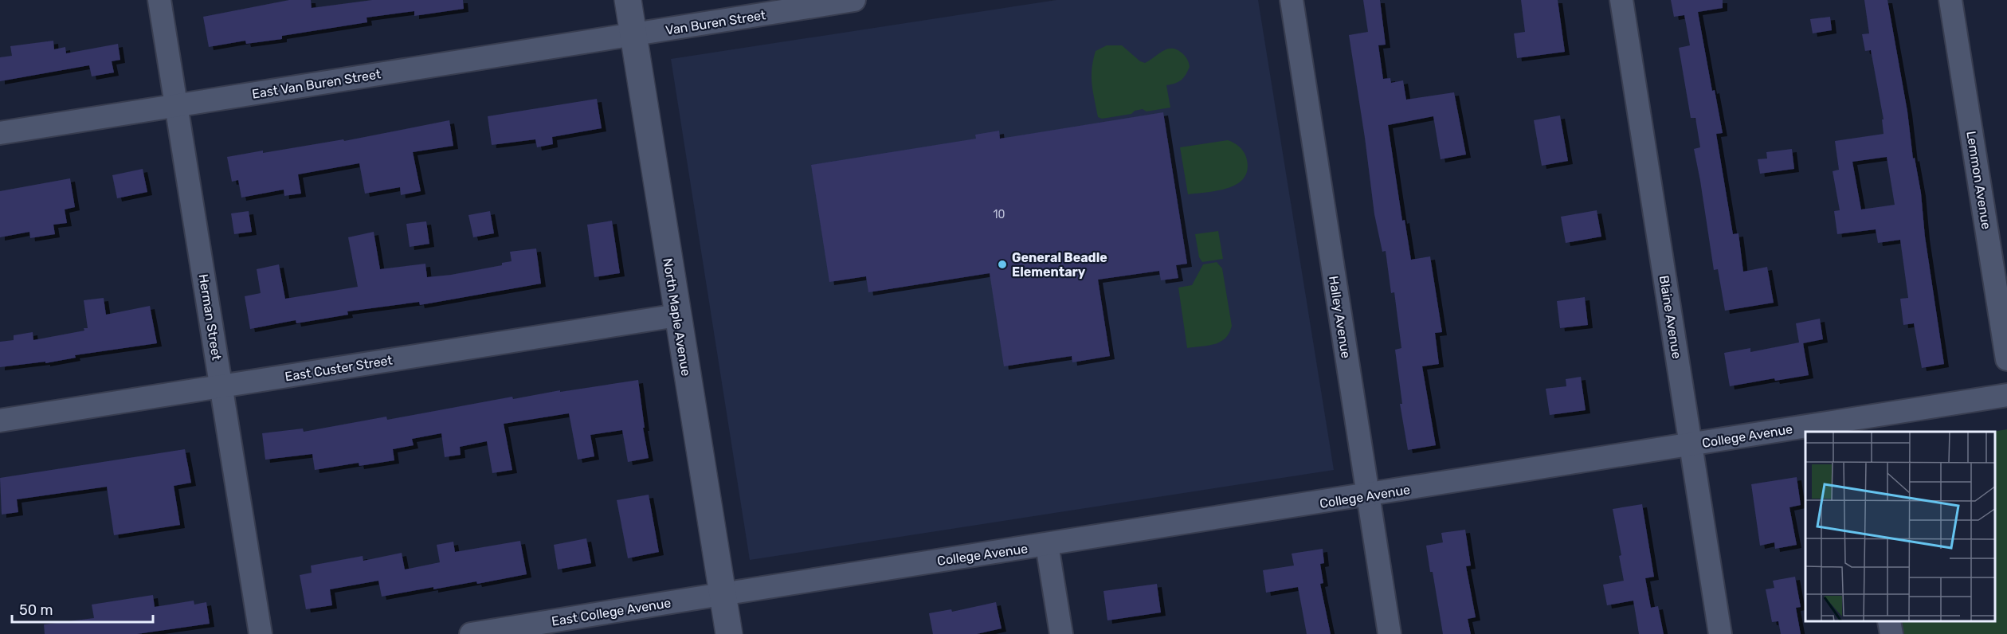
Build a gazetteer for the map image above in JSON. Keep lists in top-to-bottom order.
{
  "streets": {
    "street": [
      "Van Buren Street",
      "East Van Buren Street",
      "Lemmon Avenue",
      "Herman Street",
      "North Maple Avenue",
      "Halley Avenue",
      "Blaine Avenue",
      "East Custer Street",
      "College Avenue",
      "East College Avenue"
    ]
  },
  "crossings": [
    ["Van Buren Street", "East Van Buren Street"],
    ["Van Buren Street", "North Maple Avenue"],
    ["East Van Buren Street", "Herman Street"],
    ["East Van Buren Street", "North Maple Avenue"],
    ["Herman Street", "East Custer Street"],
    ["North Maple Avenue", "East Custer Street"],
    ["North Maple Avenue", "College Avenue"],
    ["North Maple Avenue", "East College Avenue"],
    ["Halley Avenue", "College Avenue"],
    ["Blaine Avenue", "College Avenue"],
    ["College Avenue", "East College Avenue"]
  ],
  "places": ["General Beadle Elementary"],
  "house_numbers": ["10"],
  "scale_bar": "50 m"
}
